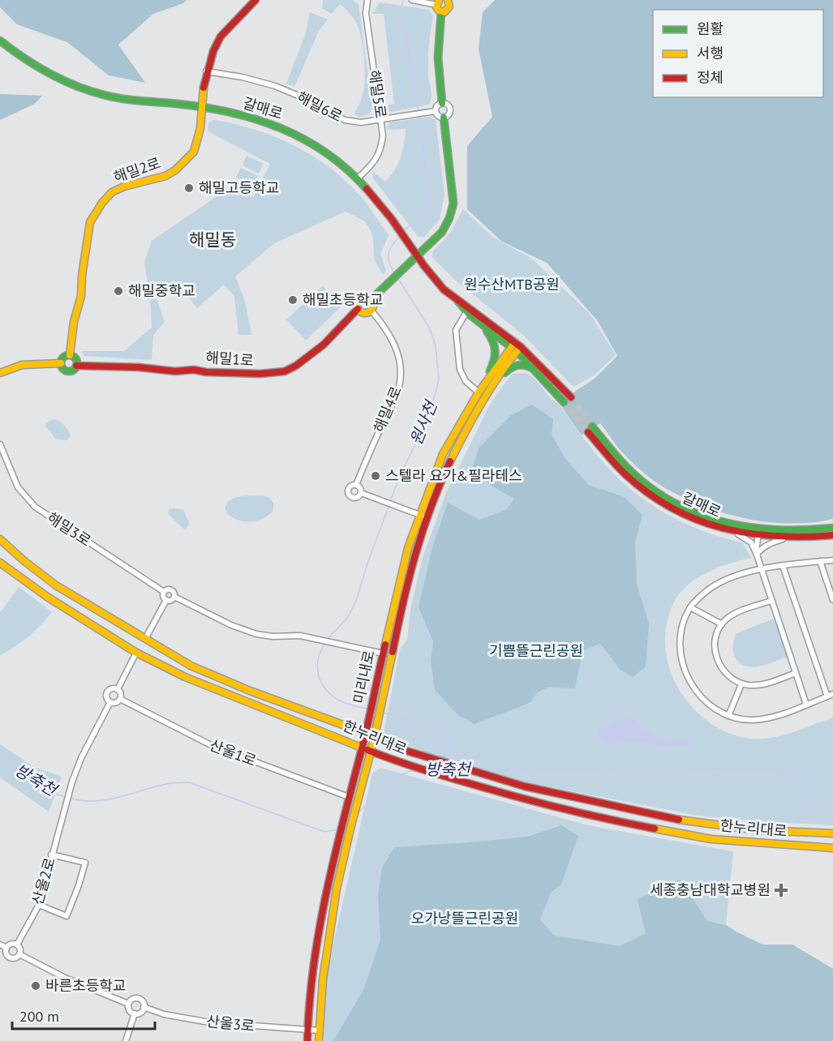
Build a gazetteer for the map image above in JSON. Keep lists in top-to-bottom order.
{
  "streets": {
    "street": [
      "해밀5로",
      "해밀6로",
      "갈매로",
      "해밀2로",
      "해밀1로",
      "해밀4로",
      "해밀3로",
      "미리내로",
      "한누리대로",
      "산울1로",
      "산울2로",
      "산울3로"
    ]
  },
  "crossings": [
    ["해밀5로", "해밀6로"],
    ["해밀5로", "갈매로"],
    ["해밀6로", "해밀2로"],
    ["갈매로", "해밀2로"],
    ["갈매로", "미리내로"],
    ["해밀2로", "해밀1로"],
    ["해밀1로", "해밀4로"],
    ["미리내로", "한누리대로"],
    ["미리내로", "산울1로"],
    ["미리내로", "산울3로"],
    ["산울1로", "산울2로"]
  ],
  "districts": ["해밀동"],
  "water": ["원사천", "방축천"],
  "parks": ["원수산MTB공원", "기쁨뜰근린공원", "오가낭뜰근린공원"],
  "places": {
    "other": [
      "해밀고등학교",
      "해밀중학교",
      "해밀초등학교",
      "스텔라 요가&필라테스",
      "바른초등학교"
    ],
    "health": ["세종충남대학교병원"]
  },
  "legend": ["원활", "서행", "정체"],
  "scale_bar": "200 m"
}
